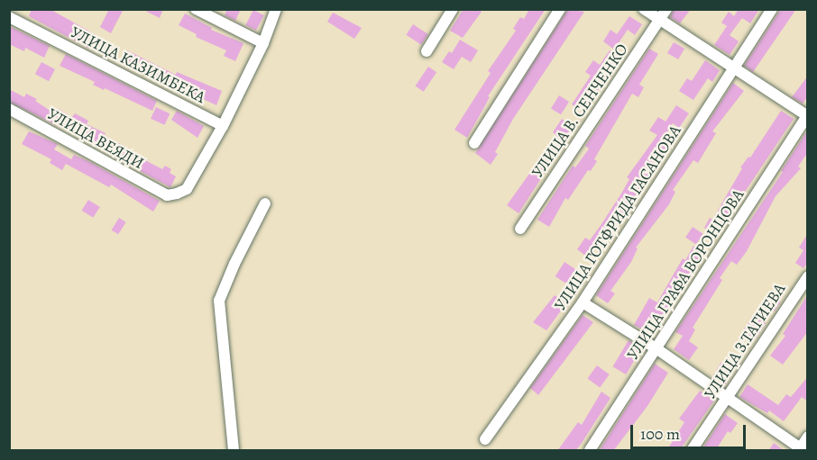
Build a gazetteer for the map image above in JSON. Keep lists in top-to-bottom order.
{
  "streets": {
    "street": [
      "УЛИЦА КАЗИМБЕКА",
      "УЛИЦА В. СЕНЧЕНКО",
      "УЛИЦА ВЕЯДИ",
      "УЛИЦА ГОТФРИДА ГАСАНОВА",
      "УЛИЦА ГРАФА ВОРОНЦОВА",
      "УЛИЦА З.ТАГИЕВА"
    ]
  },
  "crossings": [
    ["УЛИЦА КАЗИМБЕКА", "УЛИЦА ВЕЯДИ"]
  ],
  "scale_bar": "100 m"
}
